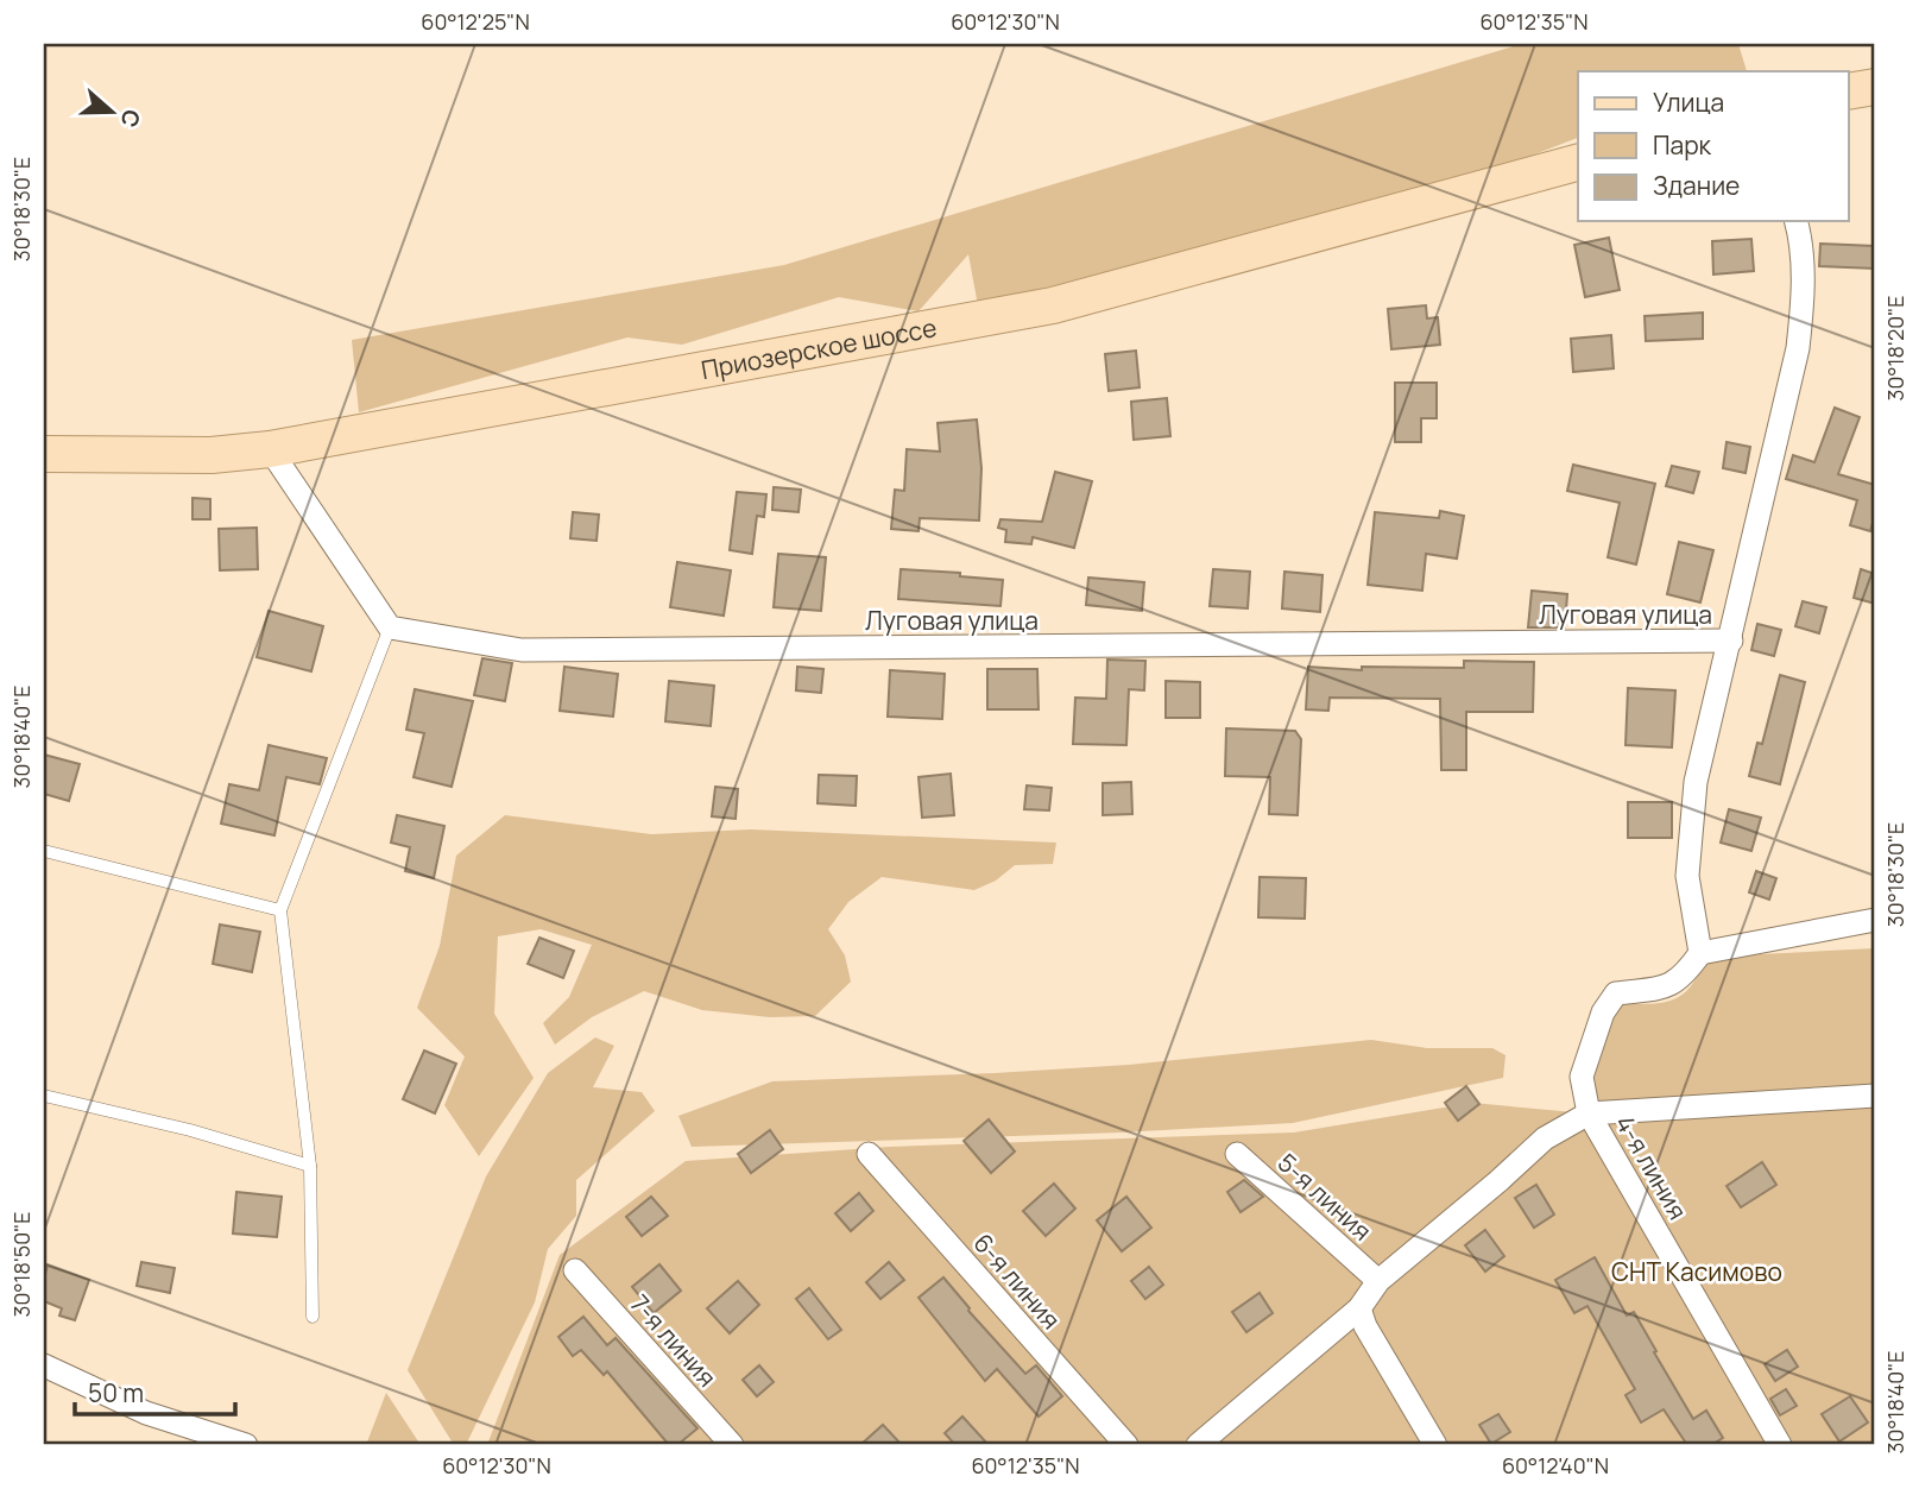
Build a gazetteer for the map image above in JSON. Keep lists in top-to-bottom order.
{
  "streets": {
    "main road": ["Приозерское шоссе"],
    "street": [
      "Луговая улица",
      "4-я линия",
      "5-я линия",
      "6-я линия",
      "7-я линия"
    ]
  },
  "crossings": [
    ["Луговая улица", "4-я линия"]
  ],
  "parks": ["СНТ Касимово"],
  "legend": ["Улица", "Парк", "Здание"],
  "scale_bar": "50 m",
  "north": "right",
  "coordinates": [
    "60°12'25\"N",
    "60°12'30\"N",
    "60°12'35\"N",
    "30°18'30\"E",
    "30°18'20\"E",
    "30°18'40\"E",
    "30°18'50\"E",
    "60°12'40\"N"
  ]
}
